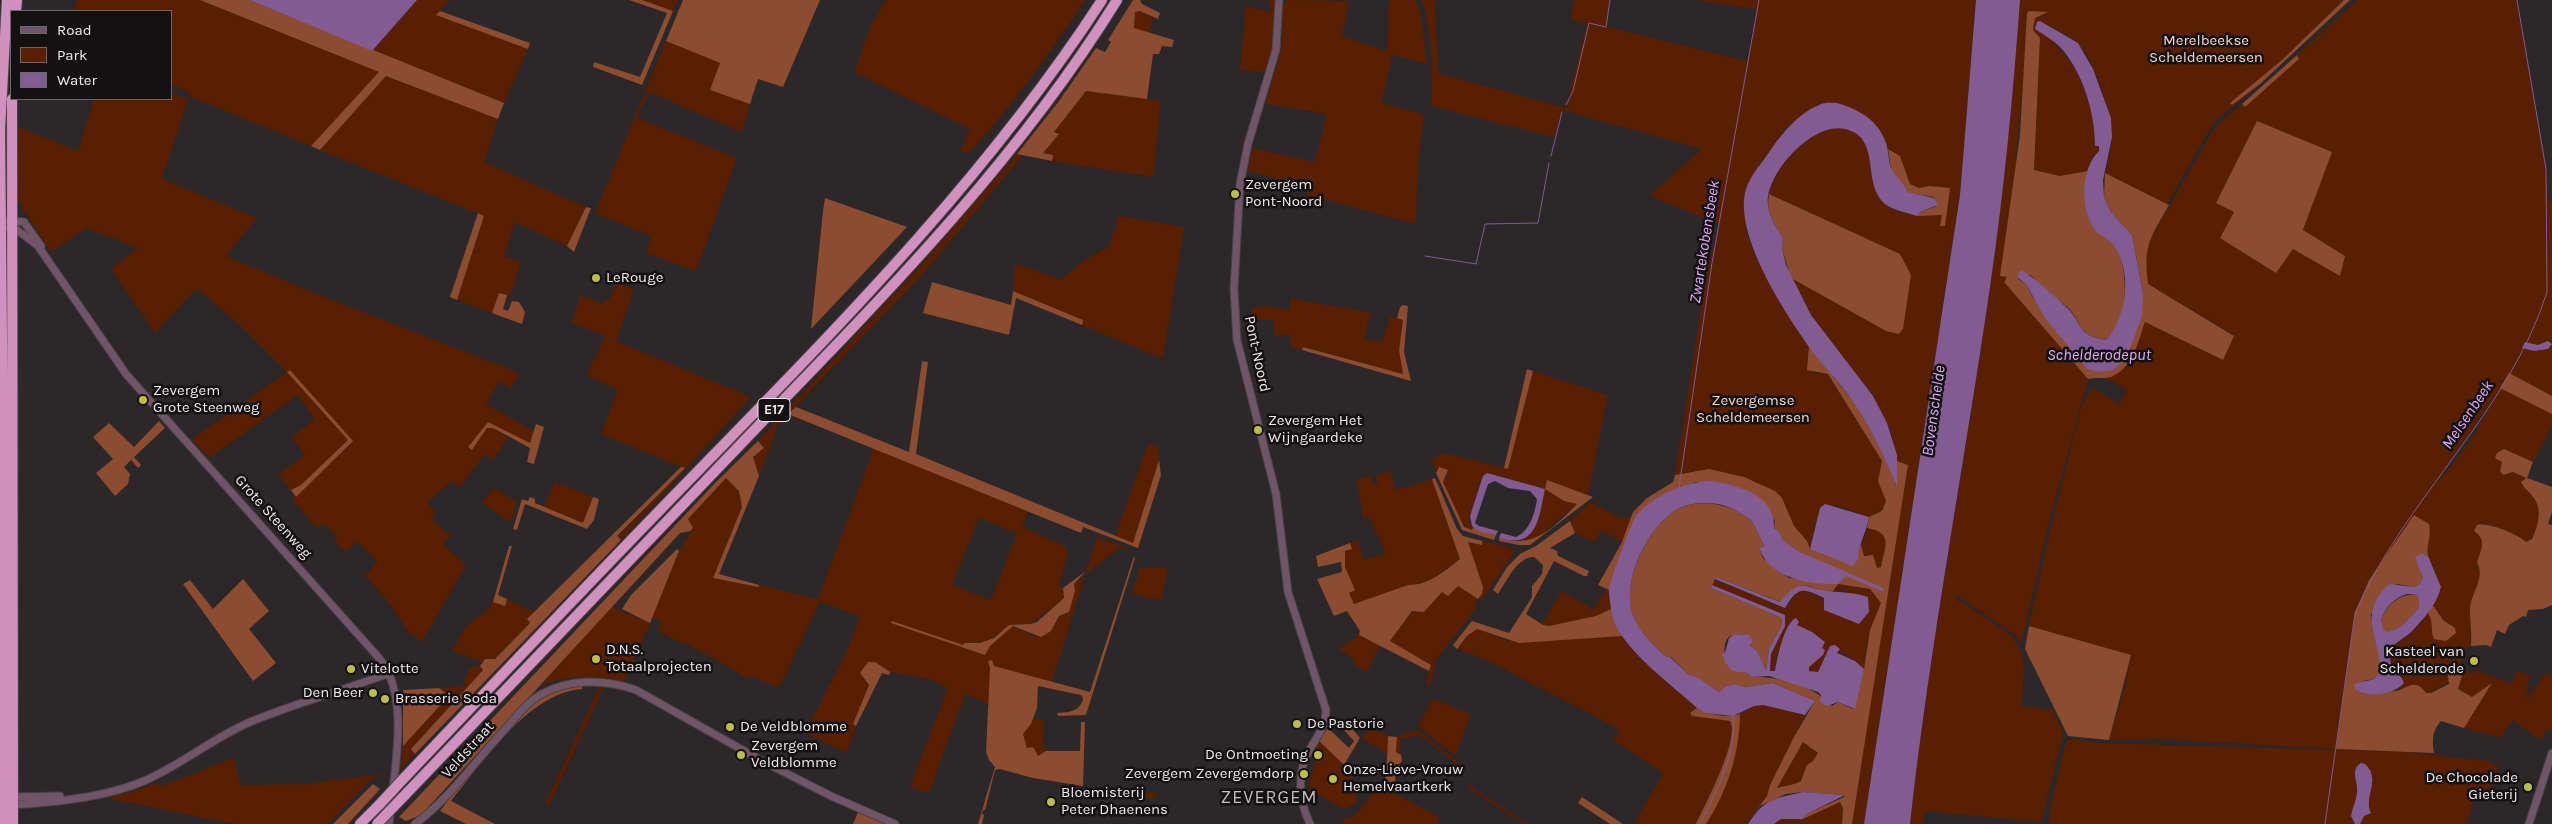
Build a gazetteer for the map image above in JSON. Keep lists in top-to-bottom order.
{
  "streets": {
    "highway": ["E17"],
    "street": ["Pont-Noord", "Grote Steenweg", "Veldstraat"]
  },
  "districts": ["ZEVERGEM"],
  "water": [
    "Zwartekobensbeek",
    "Schelderodeput",
    "Bovenschelde",
    "Melsenbeek"
  ],
  "parks": ["Merelbeekse Scheldemeersen", "Zevergemse Scheldemeersen"],
  "places": [
    "Zevergem Pont-Noord",
    "LeRouge",
    "Zevergem Grote Steenweg",
    "Zevergem Het Wijngaardeke",
    "D.N.S. Totaalprojecten",
    "Kasteel van Schelderode",
    "Vitelotte",
    "Den Beer",
    "Brasserie Soda",
    "De Pastorie",
    "De Veldblomme",
    "Zevergem Veldblomme",
    "De Ontmoeting",
    "Zevergem Zevergemdorp",
    "Onze-Lieve-Vrouw Hemelvaartkerk",
    "De Chocolade Gieterij",
    "Bloemisterij Peter Dhaenens"
  ],
  "legend": ["Road", "Park", "Water"]
}
